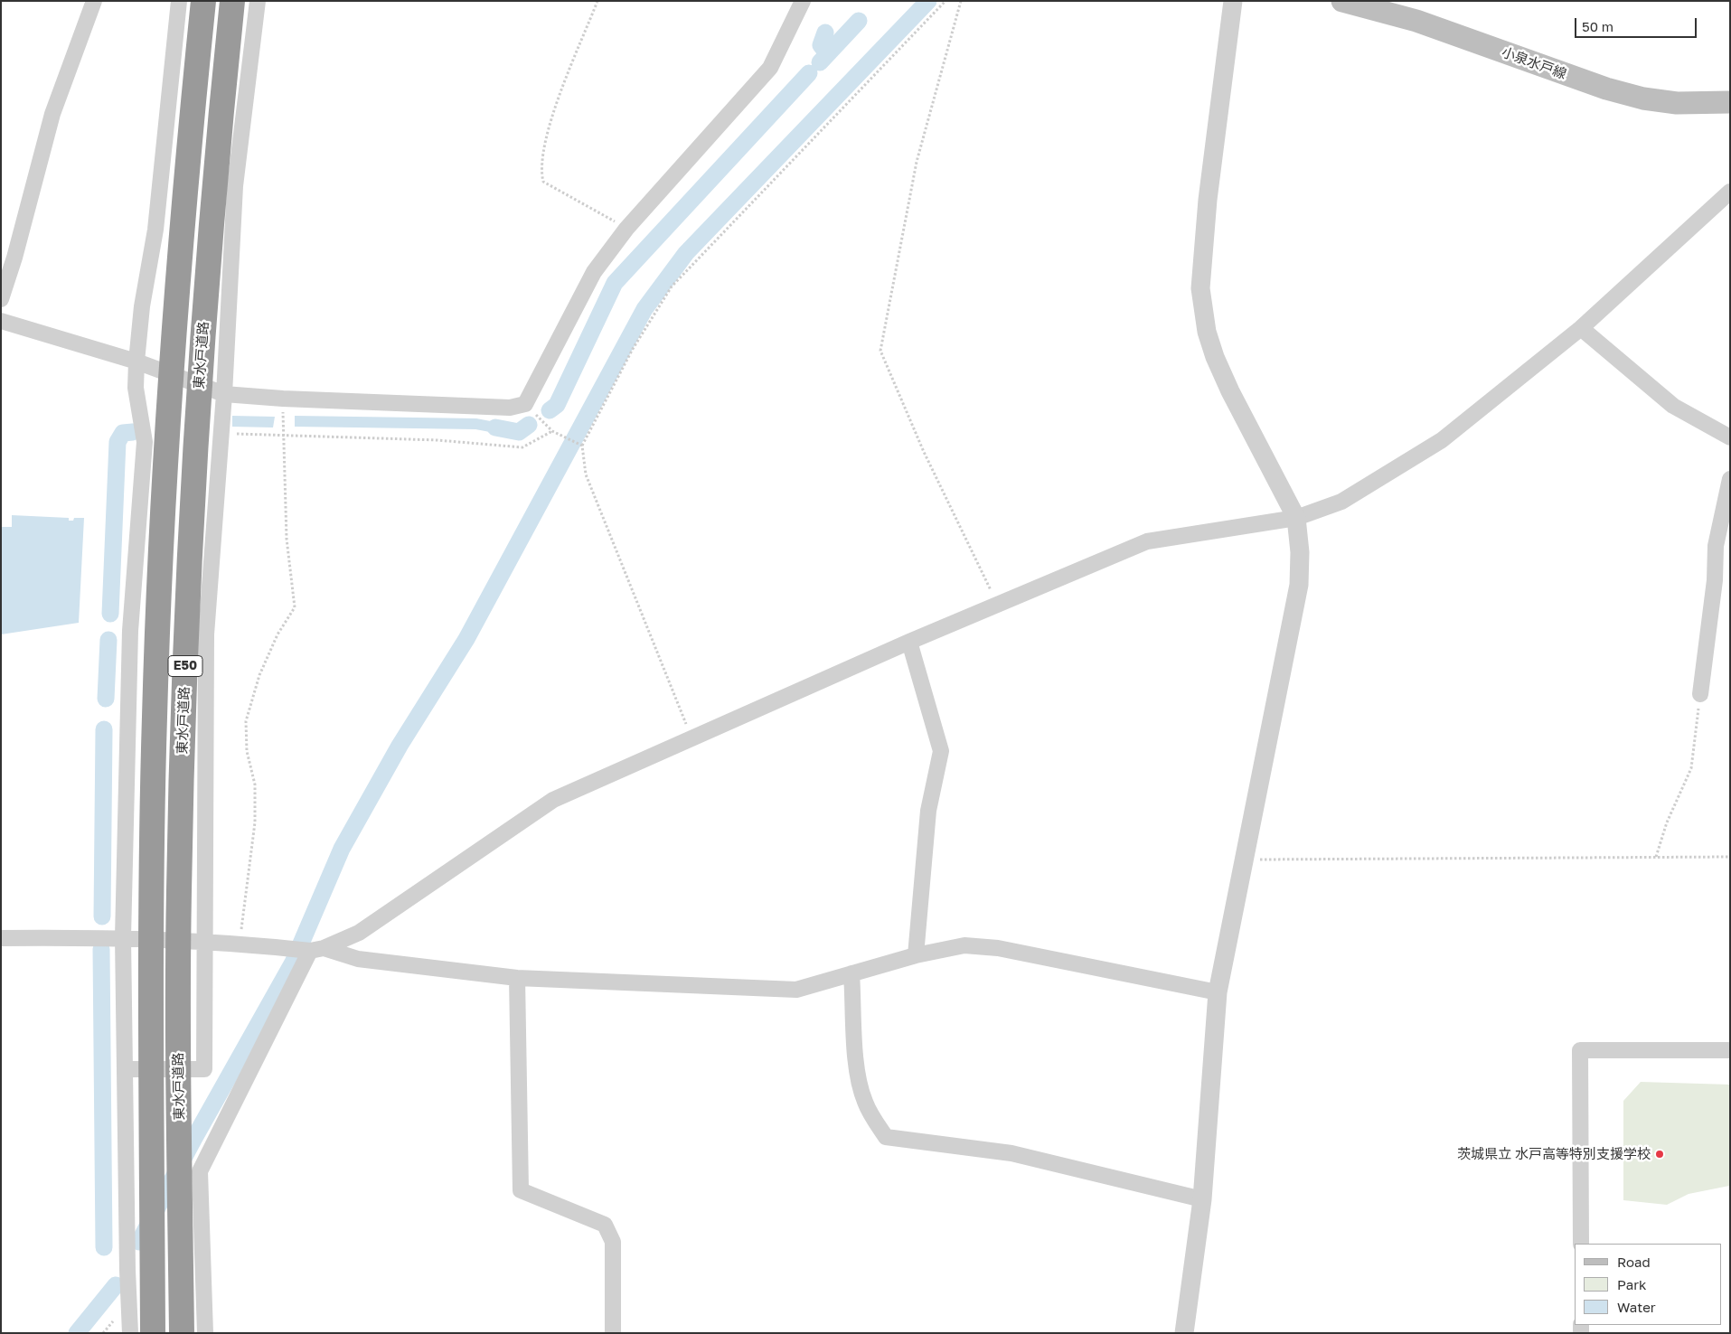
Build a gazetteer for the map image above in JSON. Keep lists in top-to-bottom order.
{
  "streets": {
    "highway": ["東水戸道路", "E50"],
    "main road": ["小泉水戸線"]
  },
  "places": ["茨城県立 水戸高等特別支援学校"],
  "legend": ["Road", "Park", "Water"],
  "scale_bar": "50 m"
}
